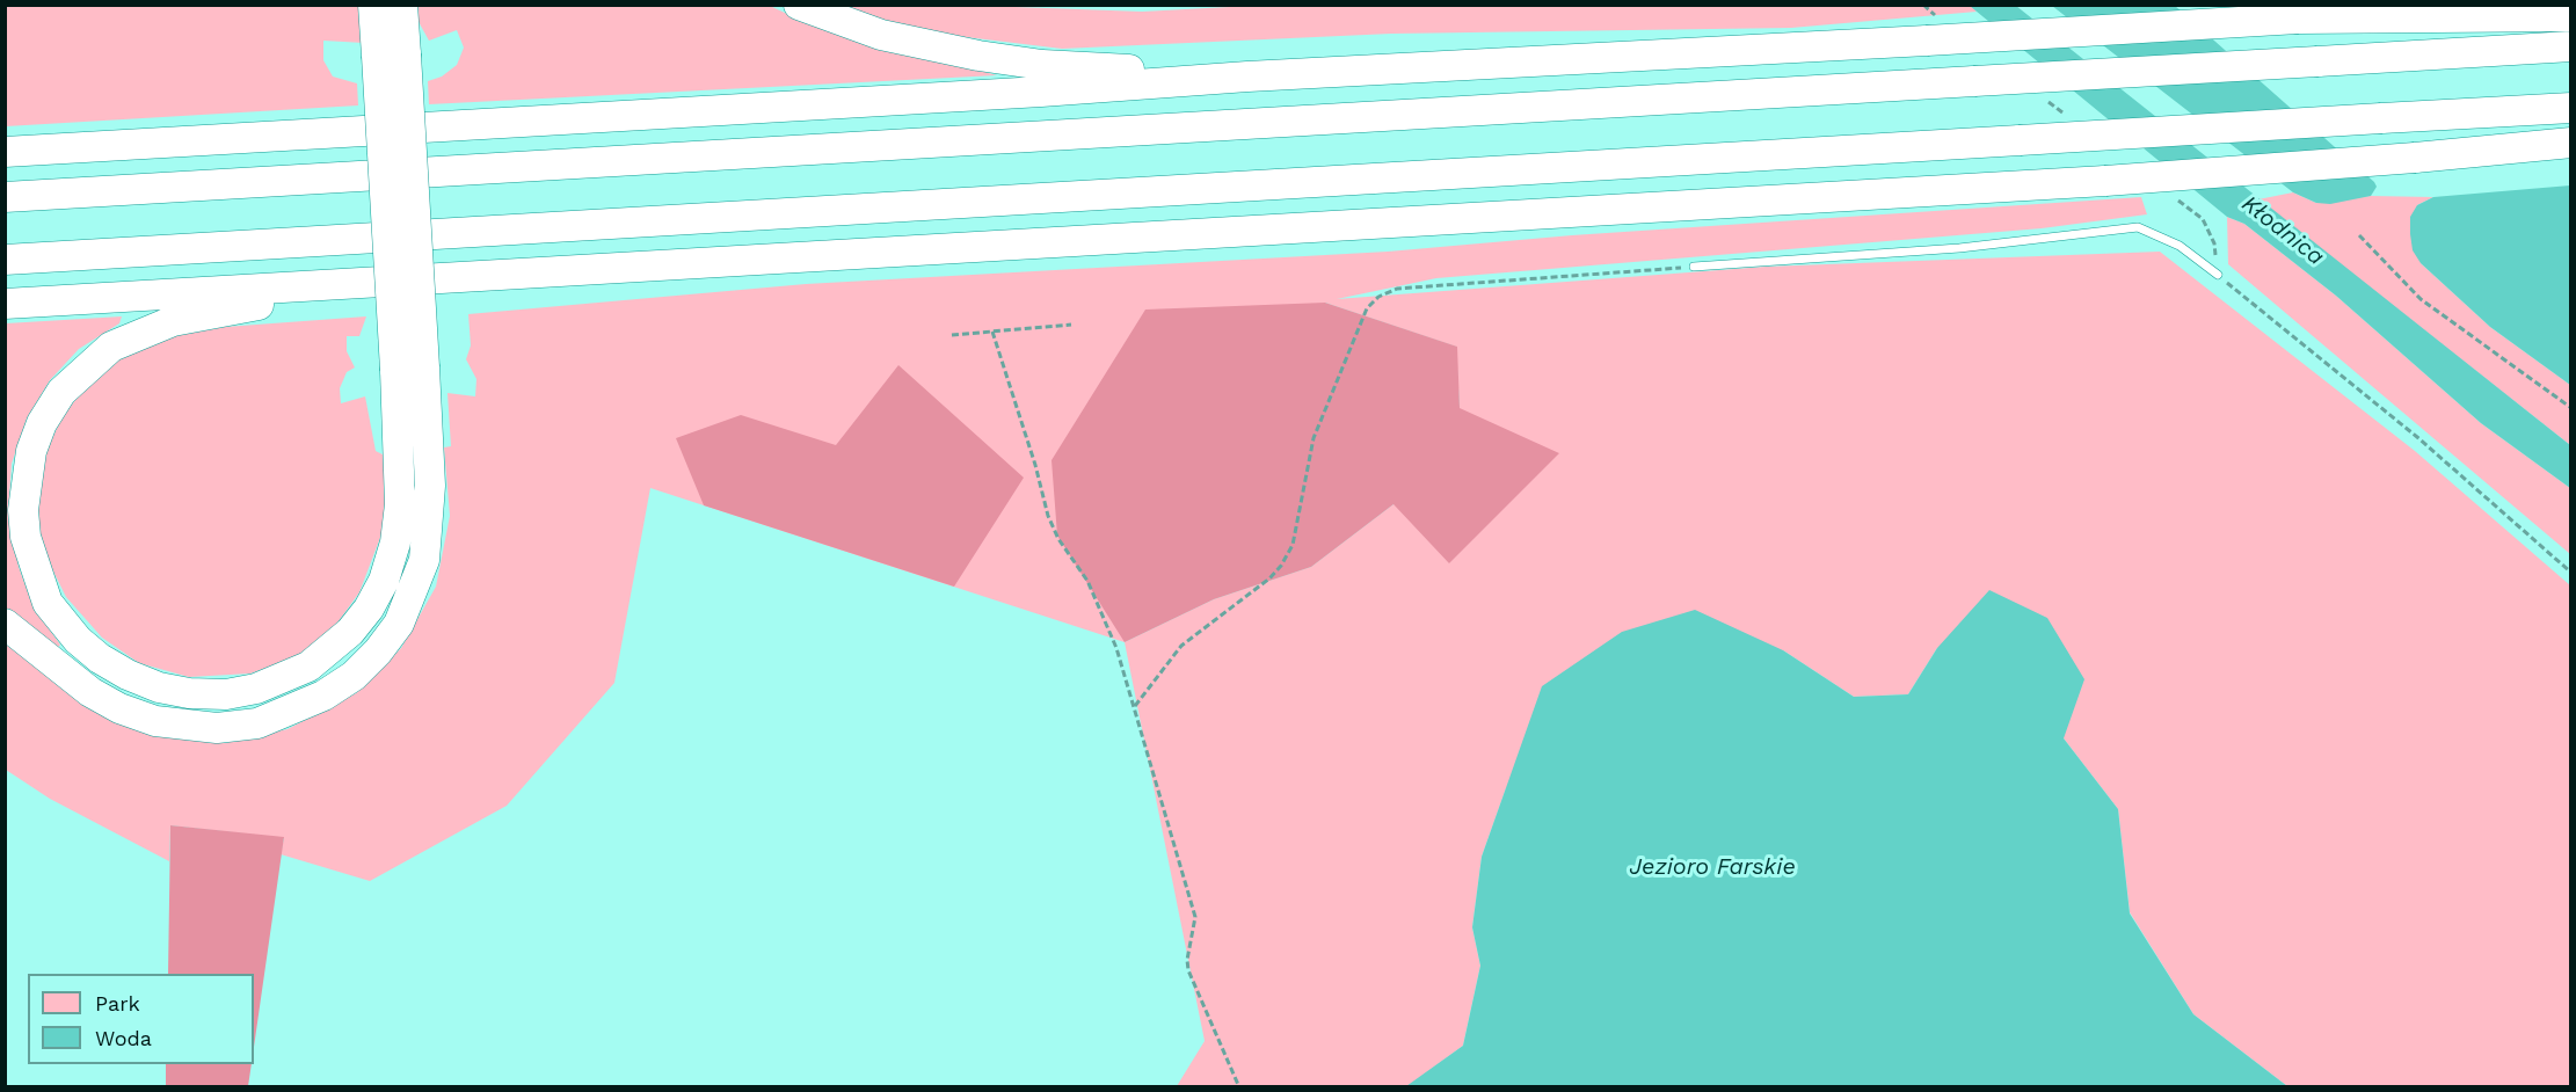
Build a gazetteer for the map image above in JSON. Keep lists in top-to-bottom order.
{
  "water": ["Kłodnica", "Jezioro Farskie"],
  "legend": ["Park", "Woda"]
}
